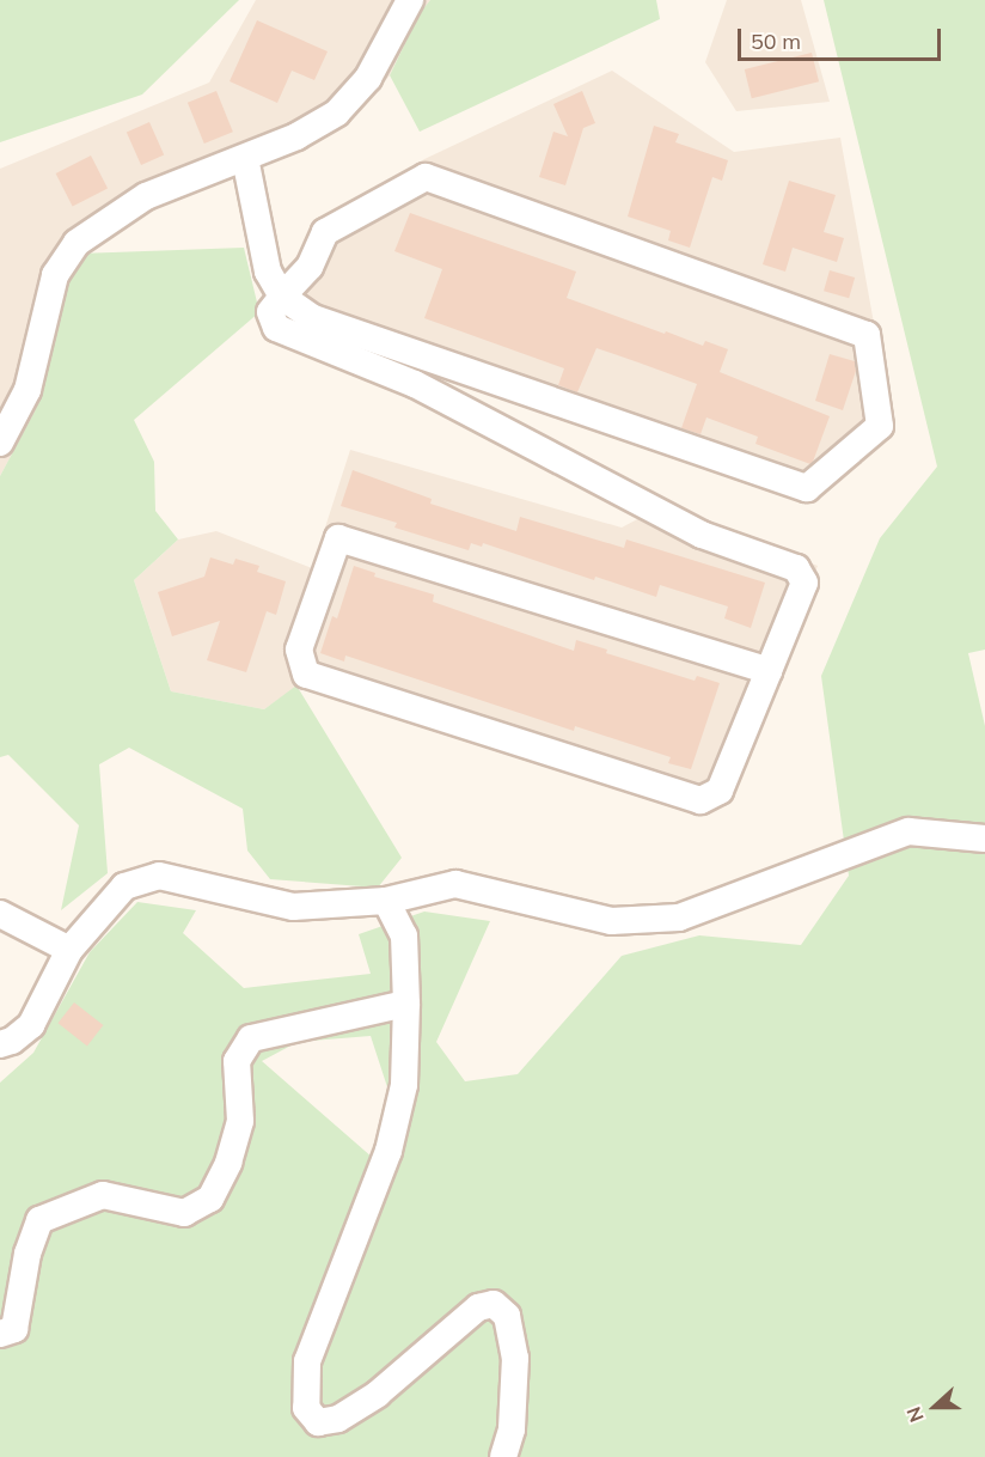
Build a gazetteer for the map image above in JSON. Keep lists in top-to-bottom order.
{
  "scale_bar": "50 m",
  "north": "left"
}
